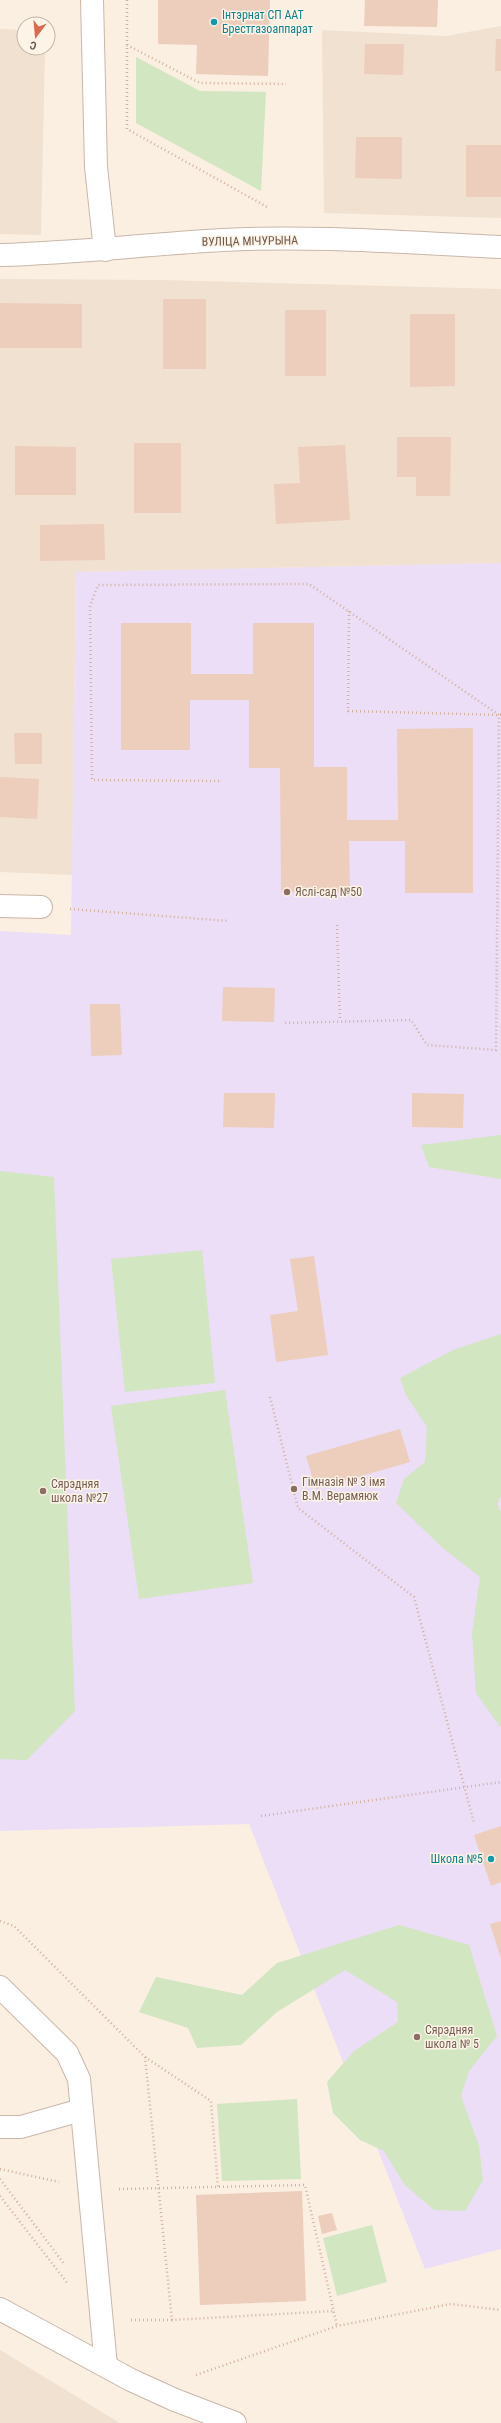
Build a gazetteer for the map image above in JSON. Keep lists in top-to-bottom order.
{
  "streets": {
    "street": ["ВУЛІЦА МІЧУРЫНА"]
  },
  "places": [
    "Інтэрнат СП ААТ Брестгазоаппарат",
    "Яслі-сад №50",
    "Гімназія № 3 імя В.М. Верамяюк",
    "Сярэдняя школа №27",
    "Школа №5",
    "Сярэдняя школа № 5"
  ],
  "north": "bottom"
}
